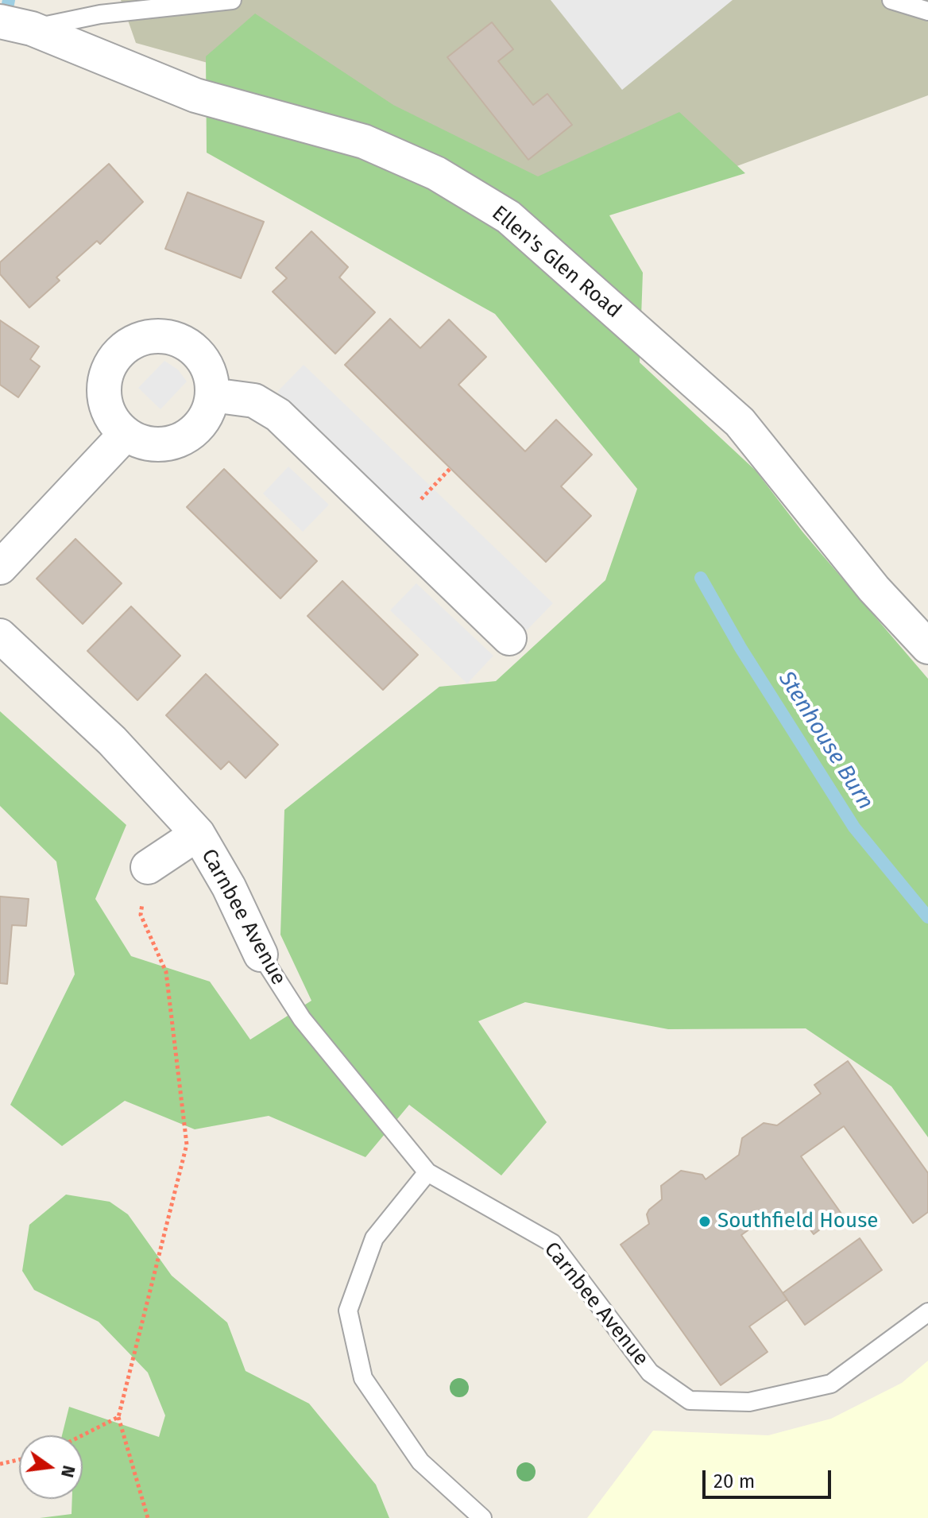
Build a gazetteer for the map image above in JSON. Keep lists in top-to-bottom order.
{
  "streets": {
    "street": ["Ellen's Glen Road", "Carnbee Avenue"]
  },
  "water": ["Stenhouse Burn"],
  "places": ["Southfield House"],
  "scale_bar": "20 m",
  "north": "right"
}
